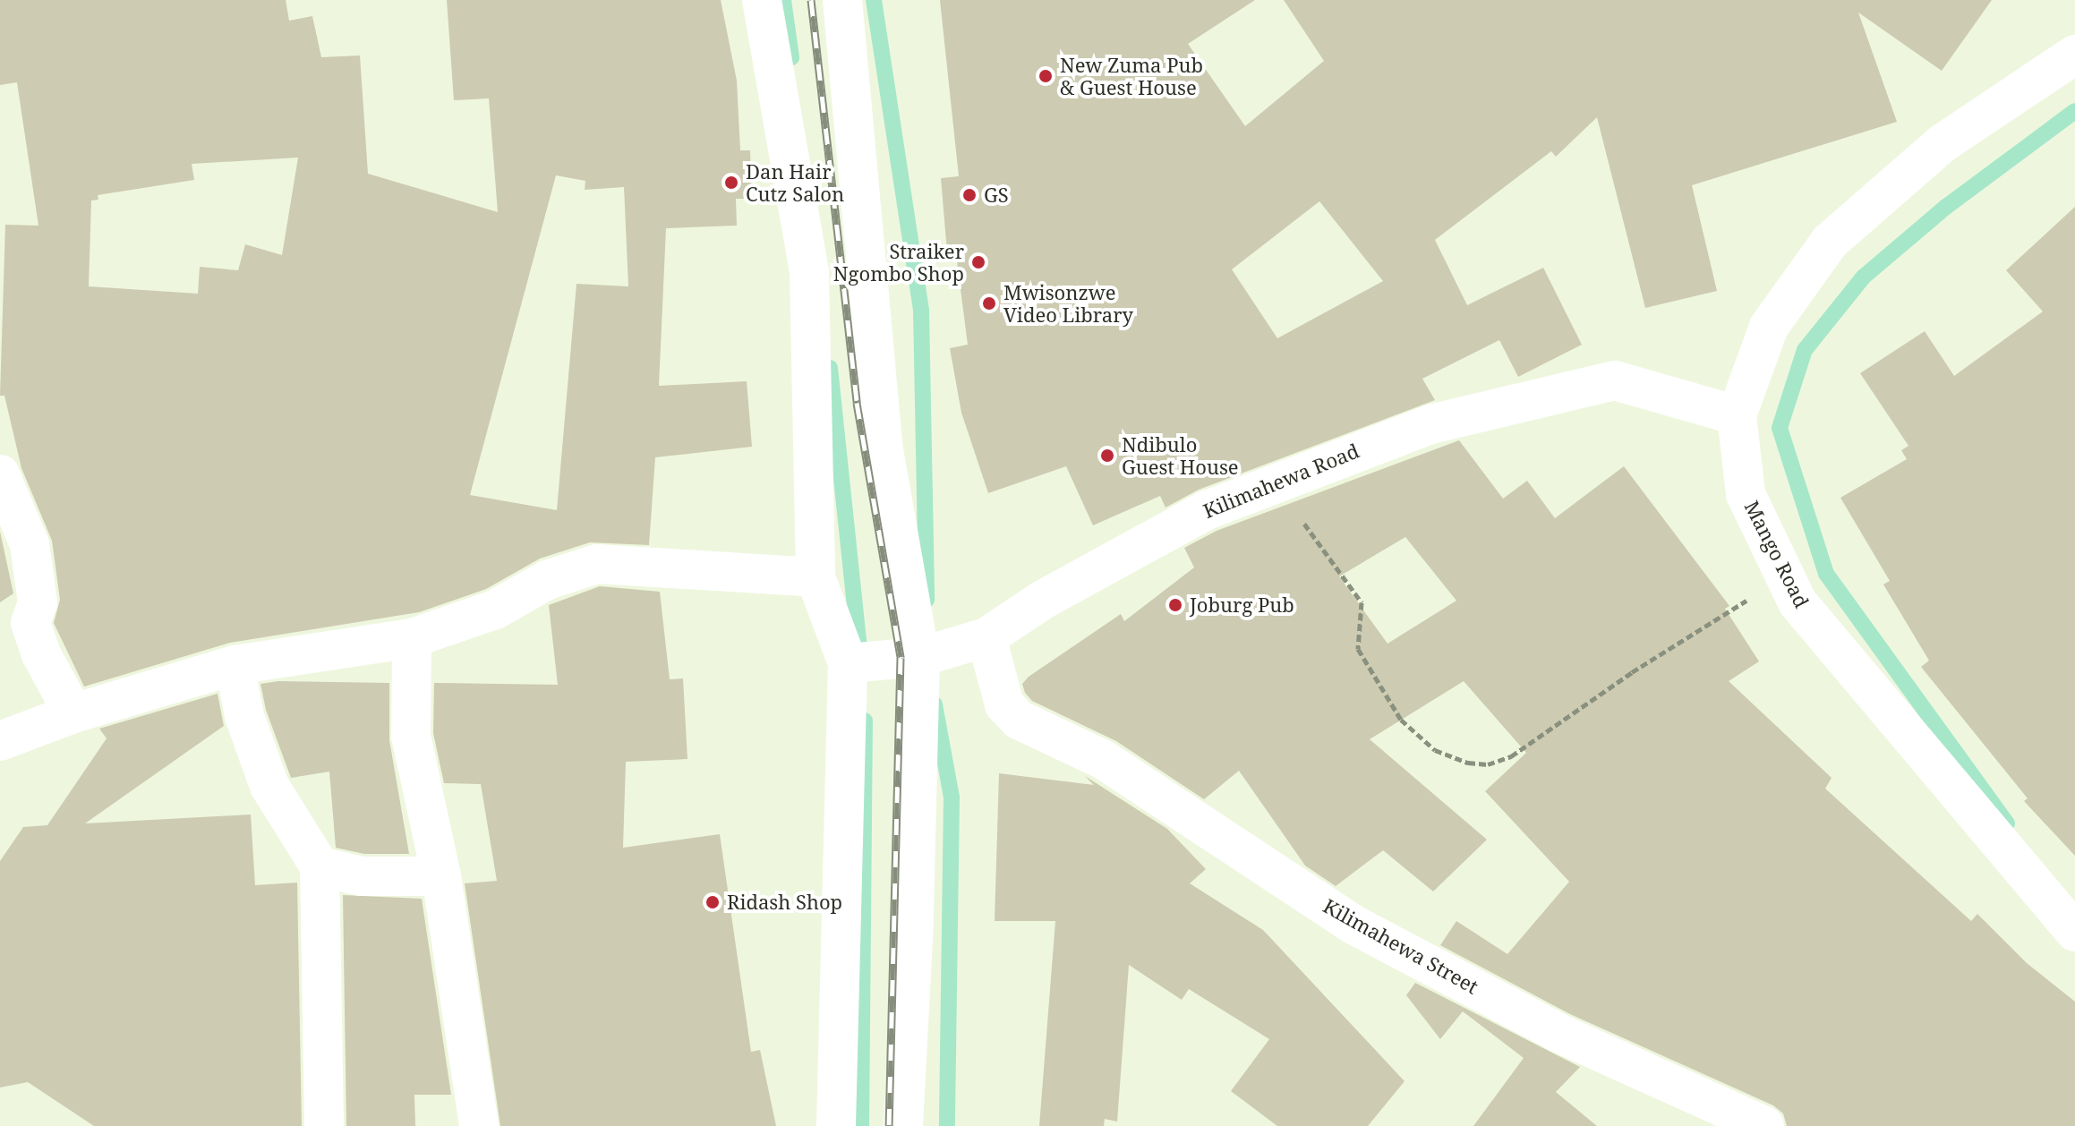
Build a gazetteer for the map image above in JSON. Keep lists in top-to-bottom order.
{
  "streets": {
    "street": ["Kilimahewa Road", "Mango Road", "Kilimahewa Street"]
  },
  "crossings": [
    ["Kilimahewa Road", "Mango Road"],
    ["Kilimahewa Road", "Kilimahewa Street"]
  ],
  "places": [
    "New Zuma Pub & Guest House",
    "Dan Hair Cutz Salon",
    "GS",
    "Straiker Ngombo Shop",
    "Mwisonzwe Video Library",
    "Ndibulo Guest House",
    "Joburg Pub",
    "Ridash Shop"
  ]
}
